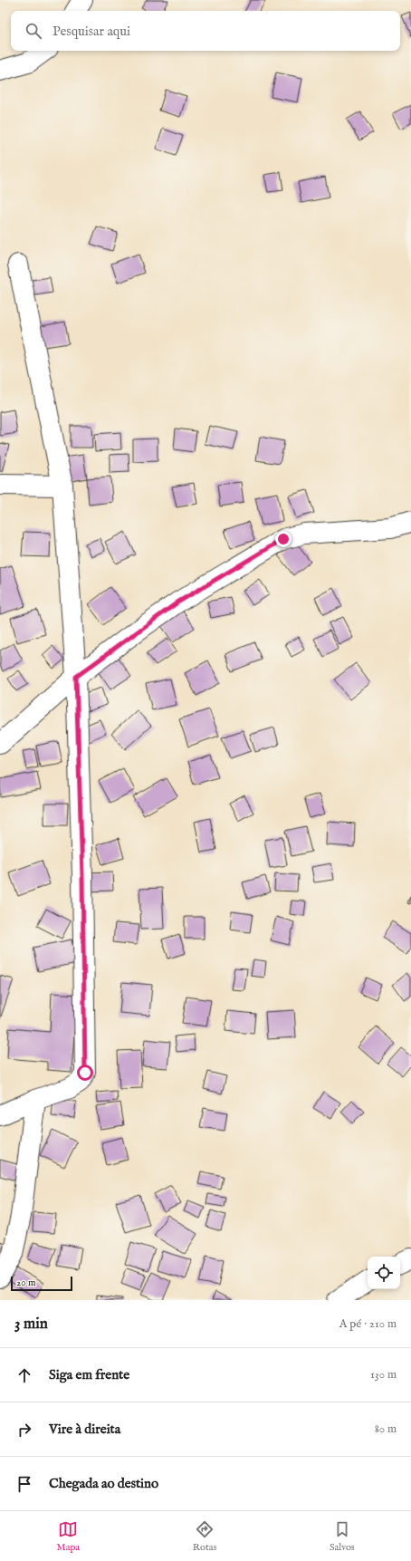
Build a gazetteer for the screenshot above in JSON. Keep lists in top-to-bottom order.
{
  "scale_bar": "20 m",
  "page": {
    "search": "Pesquisar aqui",
    "scale": "20 m",
    "heading": ["3 min", "A pé · 210 m"],
    "list": [
      ["Siga em frente", "130 m"],
      ["Vire à direita", "80 m"],
      "Chegada ao destino"
    ],
    "nav": ["Mapa", "Rotas", "Salvos"]
  }
}
